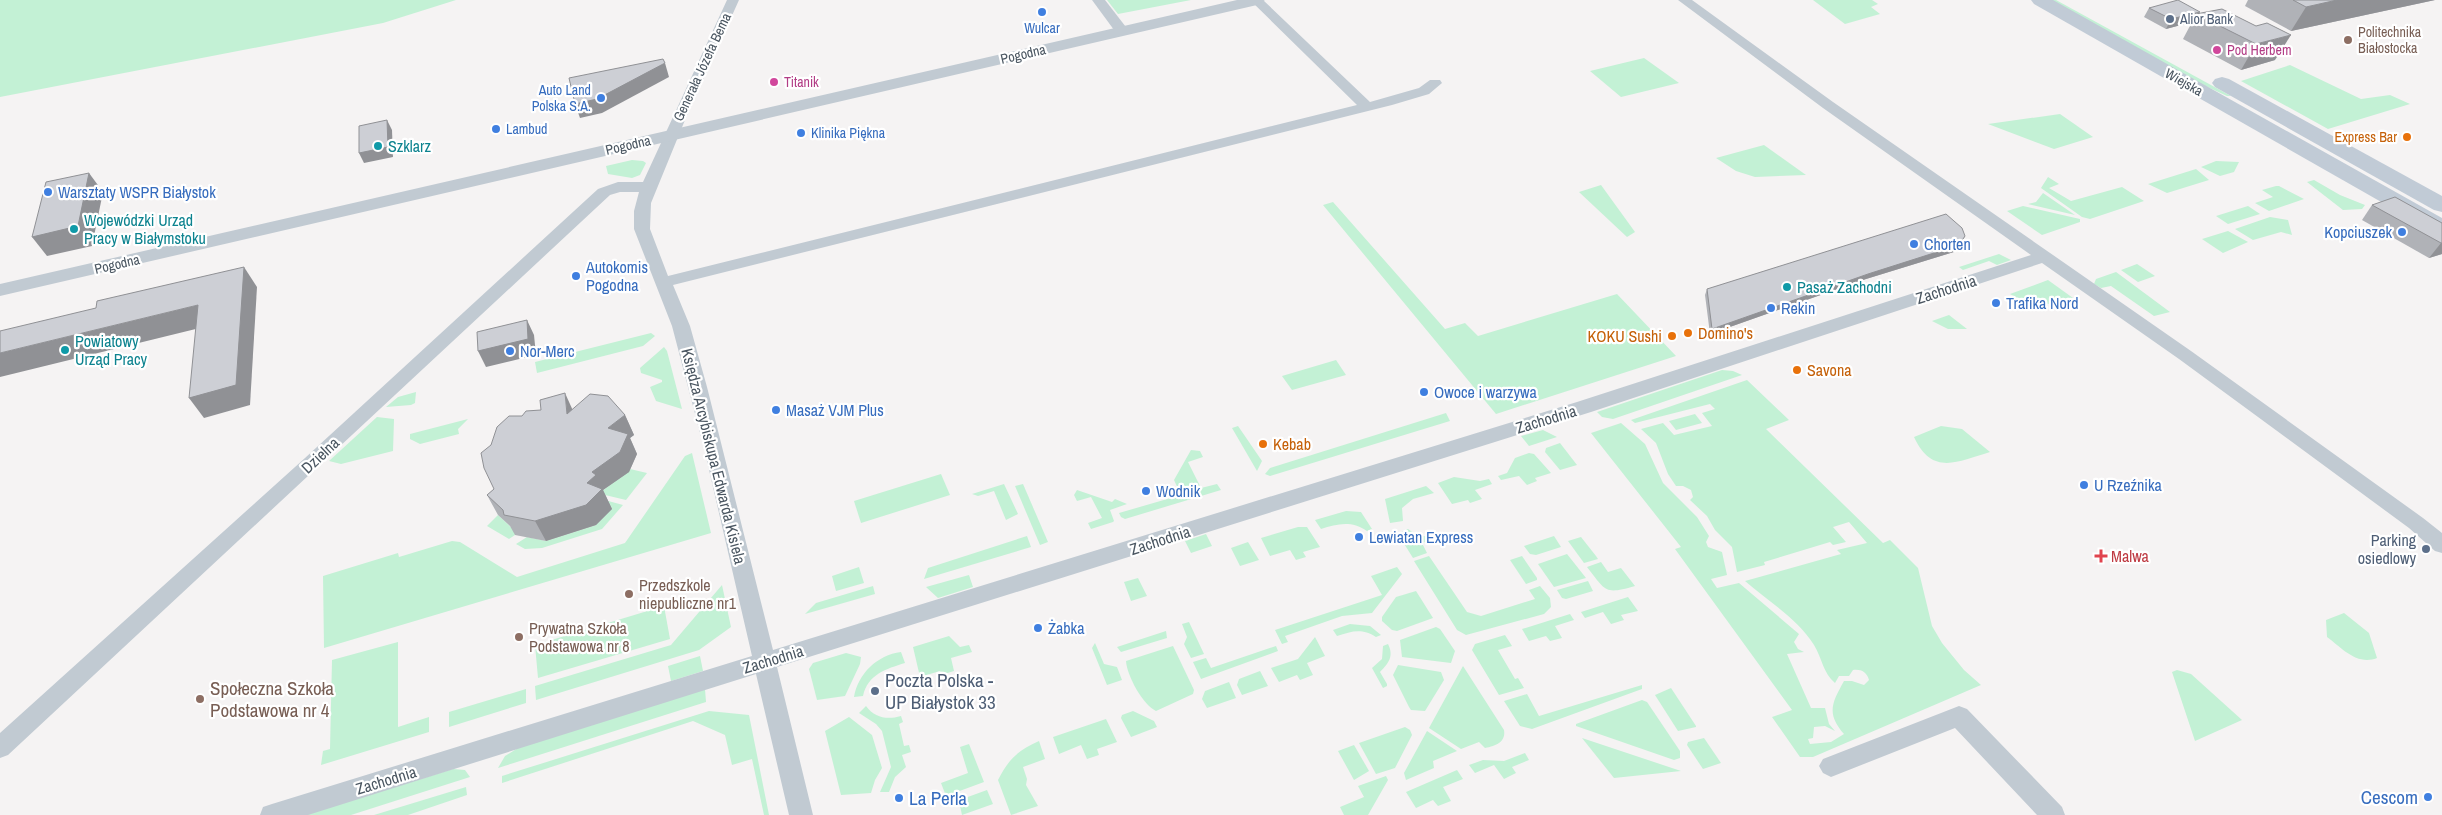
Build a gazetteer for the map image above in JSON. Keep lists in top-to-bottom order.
{
  "streets": {
    "main road": ["Wiejska"],
    "street": [
      "Pogodna",
      "Generała Józefa Bema",
      "Zachodnia",
      "Dzielna",
      "Księdza Arcybiskupa Edwarda Kisiela"
    ]
  },
  "crossings": [
    ["Pogodna", "Generała Józefa Bema"],
    ["Pogodna", "Księdza Arcybiskupa Edwarda Kisiela"],
    ["Generała Józefa Bema", "Księdza Arcybiskupa Edwarda Kisiela"],
    ["Zachodnia", "Księdza Arcybiskupa Edwarda Kisiela"],
    ["Dzielna", "Księdza Arcybiskupa Edwarda Kisiela"]
  ],
  "places": {
    "other": [
      "Wulcar",
      "Alior Bank",
      "Politechnika Białostocka",
      "Pod Herbem",
      "Titanik",
      "Auto Land Polska S.A.",
      "Lambud",
      "Klinika Piękna",
      "Express Bar",
      "Szklarz",
      "Warsztaty WSPR Białystok",
      "Wojewódzki Urząd Pracy w Białymstoku",
      "Kopciuszek",
      "Chorten",
      "Autokomis Pogodna",
      "Pasaż Zachodni",
      "Trafika Nord",
      "Rekin",
      "Domino's",
      "KOKU Sushi",
      "Powiatowy Urząd Pracy",
      "Nor-Merc",
      "Savona",
      "Owoce i warzywa",
      "Masaż VJM Plus",
      "Kebab",
      "U Rzeźnika",
      "Wodnik",
      "Lewiatan Express",
      "Parking osiedlowy",
      "Przedszkole niepubliczne nr1",
      "Żabka",
      "Prywatna Szkoła Podstawowa nr 8",
      "Poczta Polska - UP Białystok 33",
      "Społeczna Szkoła Podstawowa nr 4",
      "Cescom",
      "La Perla"
    ],
    "health": ["Malwa"]
  }
}
